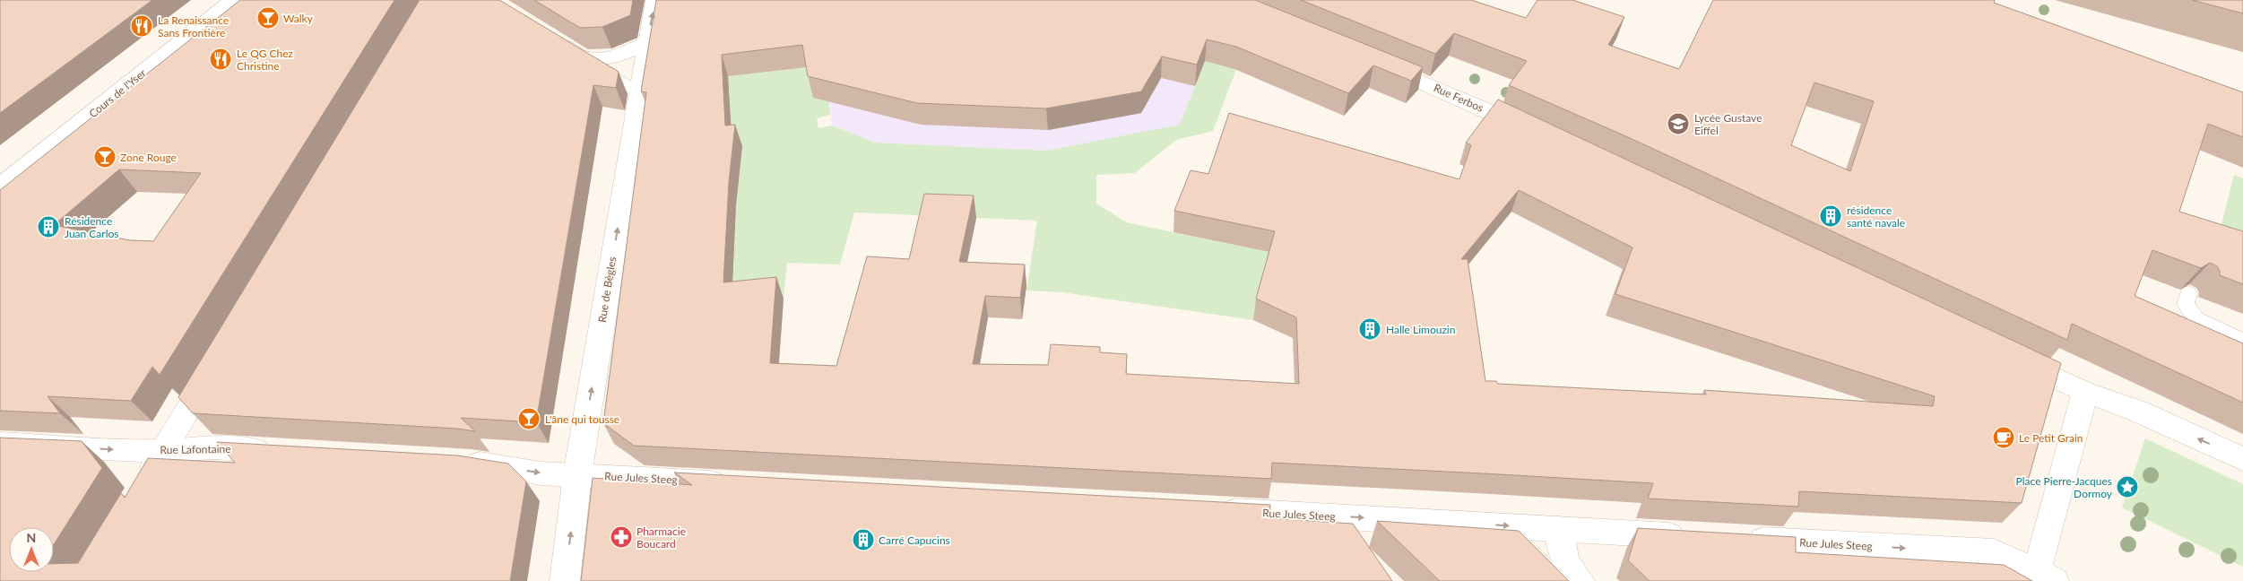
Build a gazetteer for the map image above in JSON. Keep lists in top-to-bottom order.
{
  "streets": {
    "street": [
      "Cours de l'Yser",
      "Rue Ferbos",
      "Rue de Bègles",
      "Rue Lafontaine",
      "Rue Jules Steeg"
    ]
  },
  "crossings": [
    ["Rue de Bègles", "Rue Jules Steeg"]
  ],
  "one_way": ["Rue de Bègles", "Rue Lafontaine", "Rue Jules Steeg"],
  "places": {
    "bar": ["Walky", "Zone Rouge", "L'âne qui tousse"],
    "restaurant": ["La Renaissance Sans Frontière", "Le QG Chez Christine"],
    "school or university": ["Lycée Gustave Eiffel"],
    "building": [
      "résidence santé navale",
      "Résidence Juan Carlos",
      "Halle Limouzin",
      "Carré Capucins"
    ],
    "cafe": ["Le Petit Grain"],
    "place": ["Place Pierre-Jacques Dormoy"],
    "pharmacy": ["Pharmacie Boucard"]
  },
  "north": "top"
}
